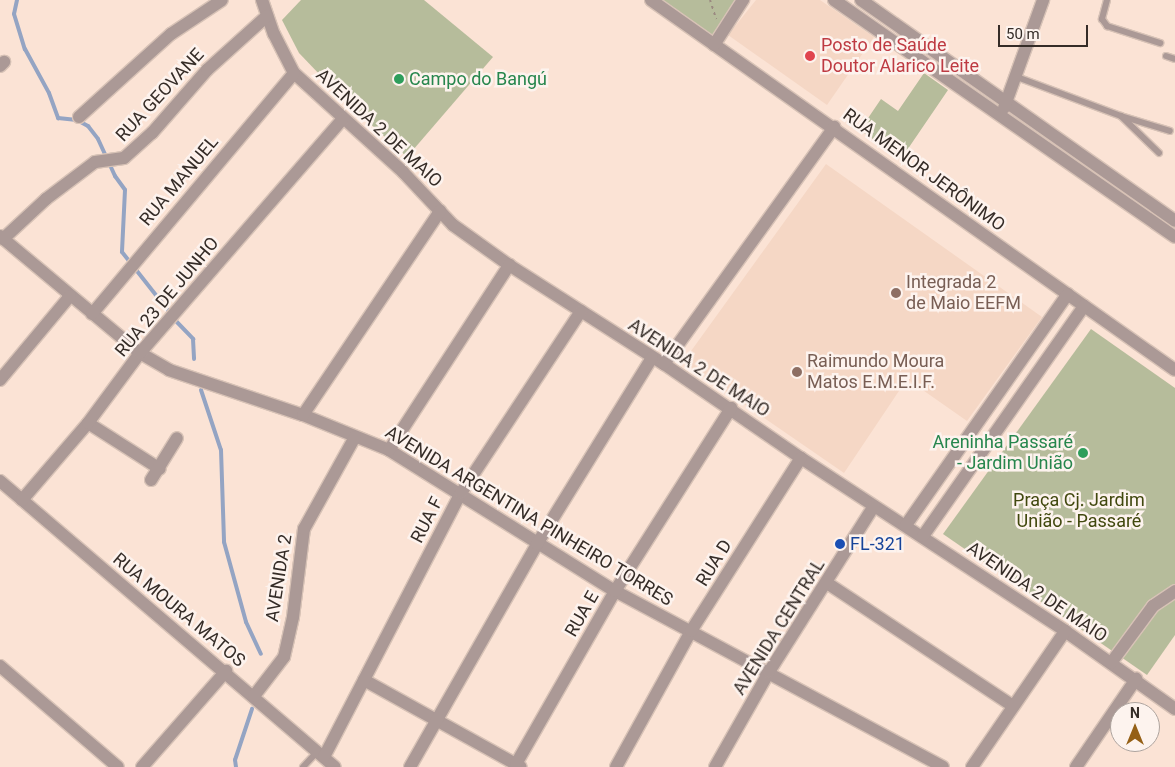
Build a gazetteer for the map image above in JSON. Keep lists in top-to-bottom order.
{
  "streets": {
    "street": [
      "RUA GEOVANE",
      "AVENIDA 2 DE MAIO",
      "RUA MENOR JERÔNIMO",
      "RUA MANUEL",
      "RUA 23 DE JUNHO",
      "AVENIDA ARGENTINA PINHEIRO TORRES",
      "RUA F",
      "RUA D",
      "AVENIDA 2",
      "RUA MOURA MATOS",
      "RUA E",
      "AVENIDA CENTRAL"
    ]
  },
  "crossings": [
    ["RUA GEOVANE", "AVENIDA 2 DE MAIO"],
    ["RUA GEOVANE", "AVENIDA ARGENTINA PINHEIRO TORRES"],
    ["AVENIDA 2 DE MAIO", "RUA MANUEL"],
    ["AVENIDA 2 DE MAIO", "RUA 23 DE JUNHO"],
    ["AVENIDA 2 DE MAIO", "RUA F"],
    ["AVENIDA 2 DE MAIO", "RUA D"],
    ["AVENIDA 2 DE MAIO", "RUA E"],
    ["AVENIDA 2 DE MAIO", "AVENIDA CENTRAL"],
    ["RUA MANUEL", "AVENIDA ARGENTINA PINHEIRO TORRES"],
    ["RUA 23 DE JUNHO", "AVENIDA ARGENTINA PINHEIRO TORRES"],
    ["RUA 23 DE JUNHO", "RUA MOURA MATOS"],
    ["AVENIDA ARGENTINA PINHEIRO TORRES", "RUA F"],
    ["AVENIDA ARGENTINA PINHEIRO TORRES", "RUA D"],
    ["AVENIDA ARGENTINA PINHEIRO TORRES", "AVENIDA 2"],
    ["AVENIDA ARGENTINA PINHEIRO TORRES", "RUA E"],
    ["AVENIDA ARGENTINA PINHEIRO TORRES", "AVENIDA CENTRAL"],
    ["RUA F", "RUA MOURA MATOS"],
    ["AVENIDA 2", "RUA MOURA MATOS"]
  ],
  "parks": ["Praça Cj. Jardim União - Passaré"],
  "places": [
    "Posto de Saúde Doutor Alarico Leite",
    "Campo do Bangú",
    "Integrada 2 de Maio EEFM",
    "Raimundo Moura Matos E.M.E.I.F.",
    "Areninha Passaré - Jardim União",
    "FL-321"
  ],
  "scale_bar": "50 m",
  "north": "top"
}
